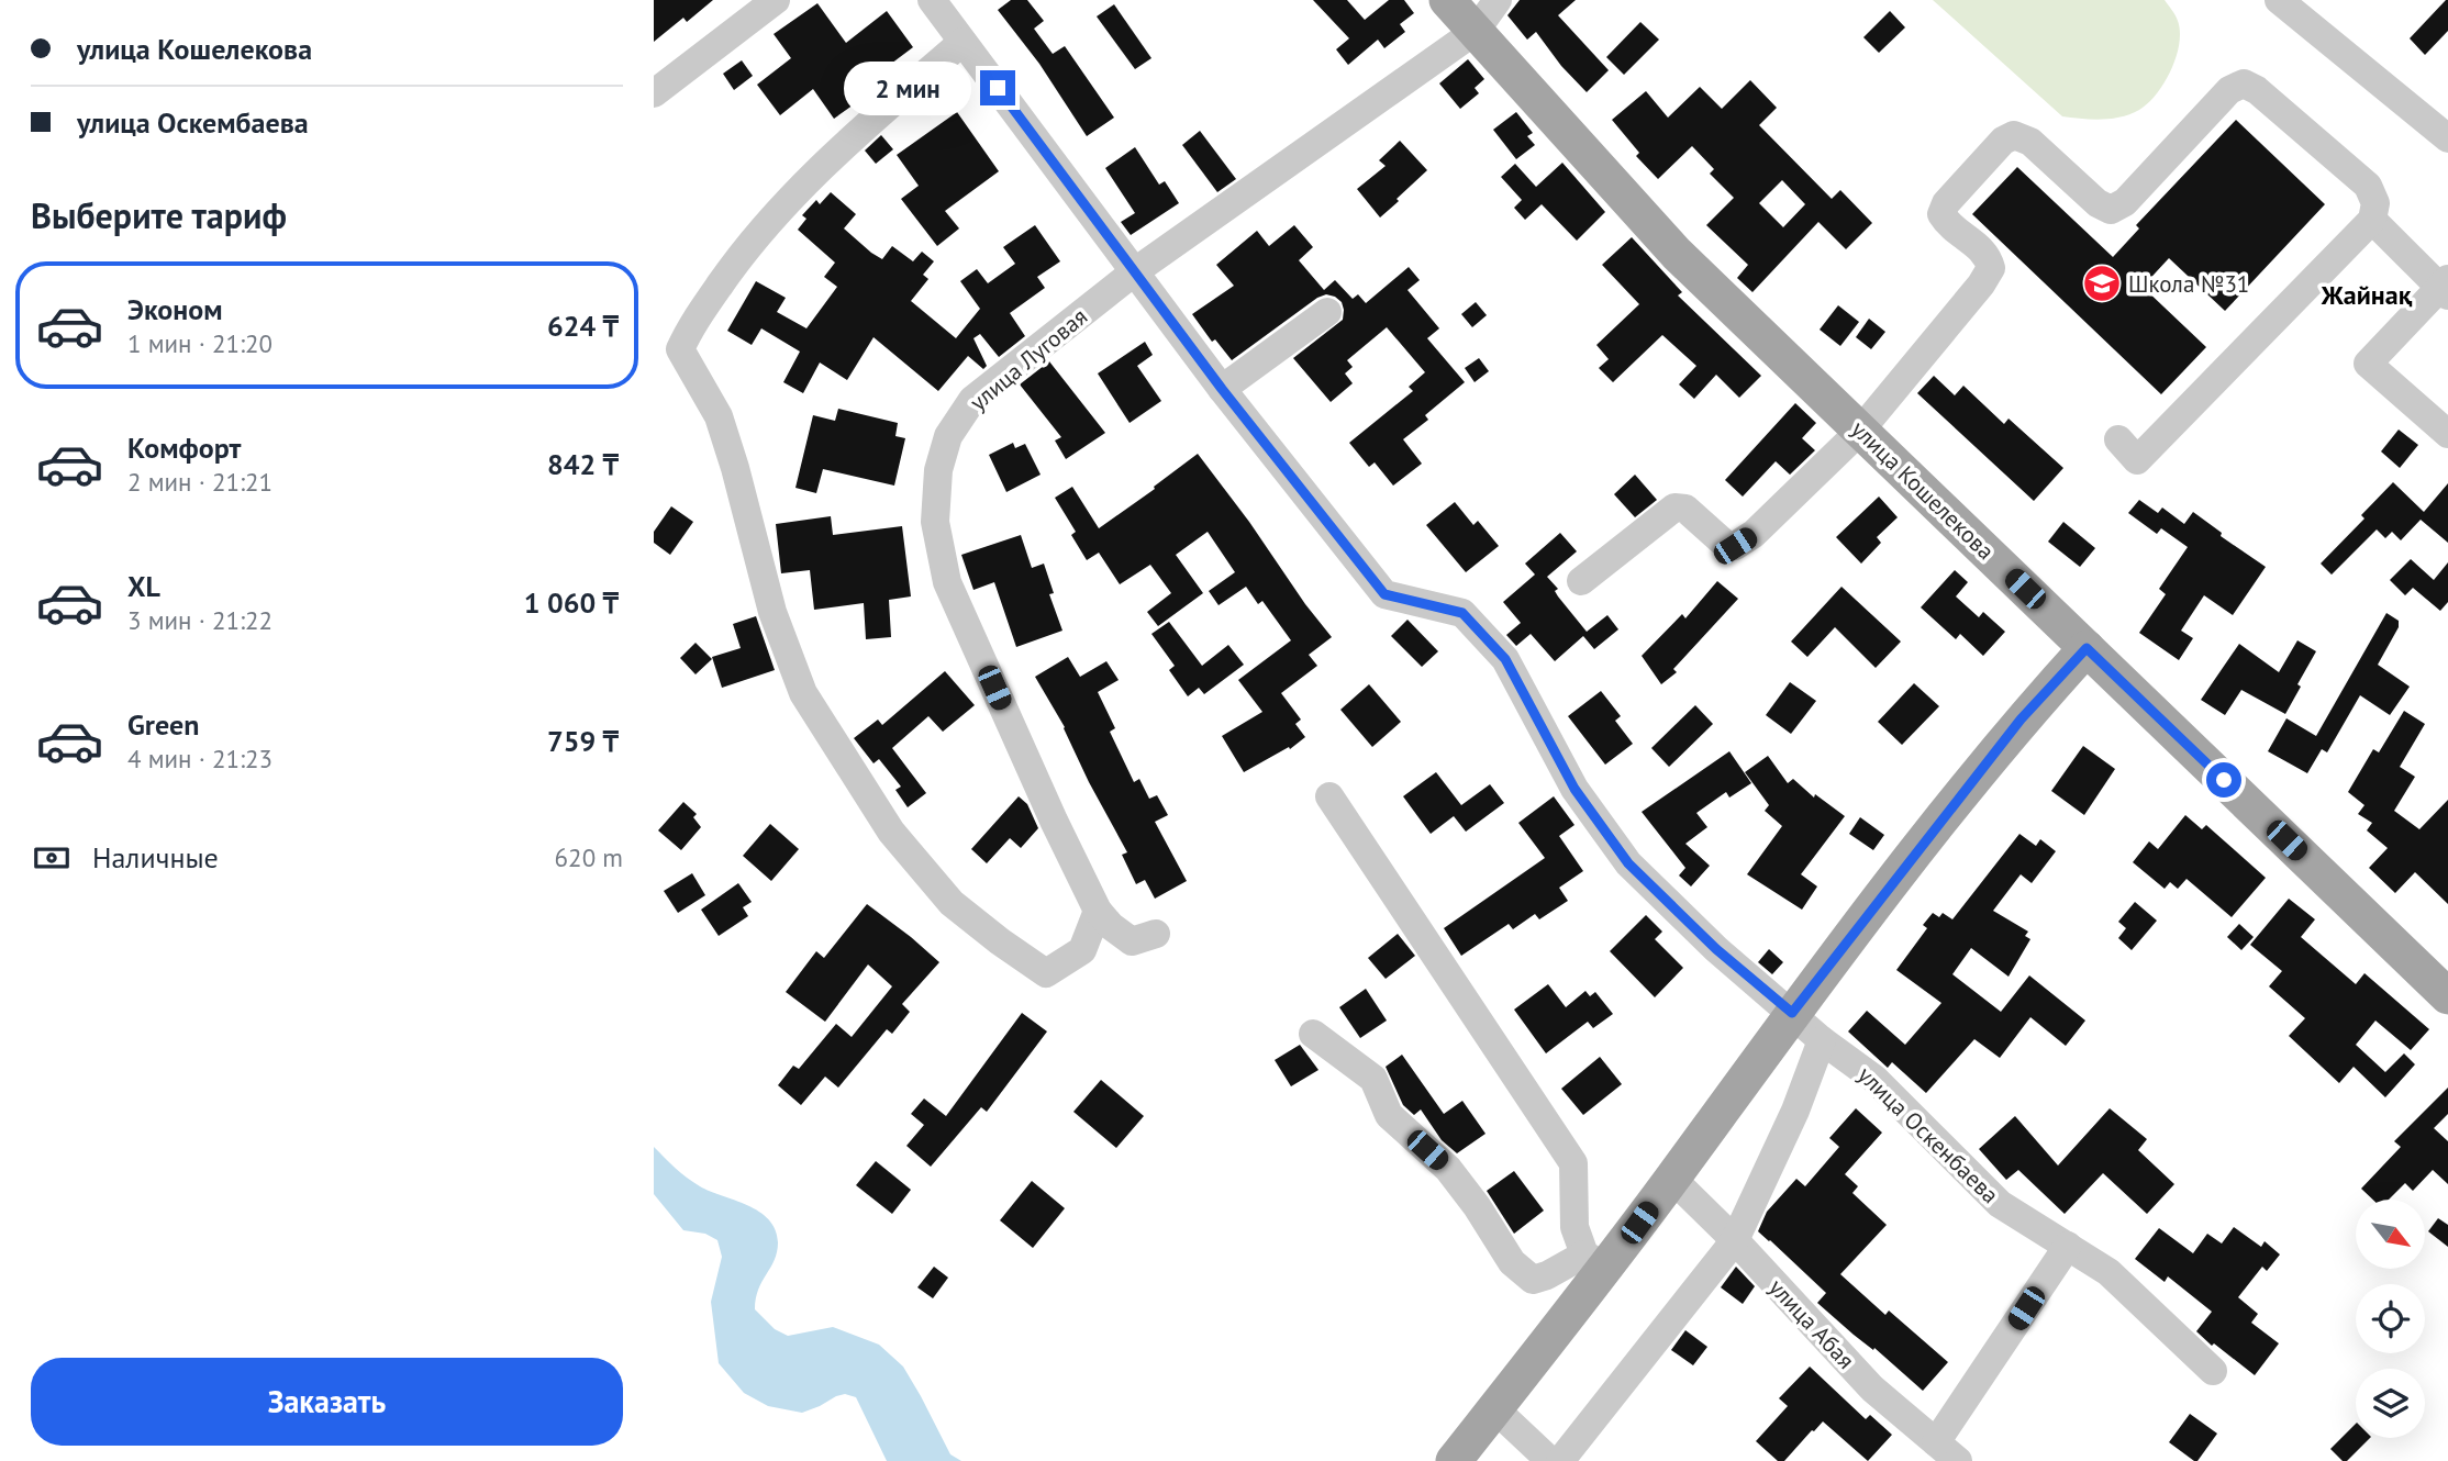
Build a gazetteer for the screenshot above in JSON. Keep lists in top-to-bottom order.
{
  "streets": {
    "main road": ["улица Кошелекова"],
    "street": ["улица Луговая", "улица Оскенбаева", "улица Абая"]
  },
  "crossings": [
    ["улица Луговая", "улица Кошелекова"]
  ],
  "districts": ["Жайнақ"],
  "places": {
    "school or university": ["Школа №31"]
  },
  "north": "bottom right",
  "page": {
    "banner": ["улица Кошелекова", "улица Оскембаева"],
    "bubble": "2 мин",
    "heading": "Выберите тариф",
    "list": [
      {
        "name": "Эконом",
        "note": "1 мин · 21:20",
        "value": "624 ₸"
      },
      {
        "name": "Комфорт",
        "note": "2 мин · 21:21",
        "value": "842 ₸"
      },
      {
        "name": "XL",
        "note": "3 мин · 21:22",
        "value": "1 060 ₸"
      },
      {
        "name": "Green",
        "note": "4 мин · 21:23",
        "value": "759 ₸"
      }
    ],
    "pay": ["Наличные", "620 m"],
    "buttons": "Заказать"
  }
}
